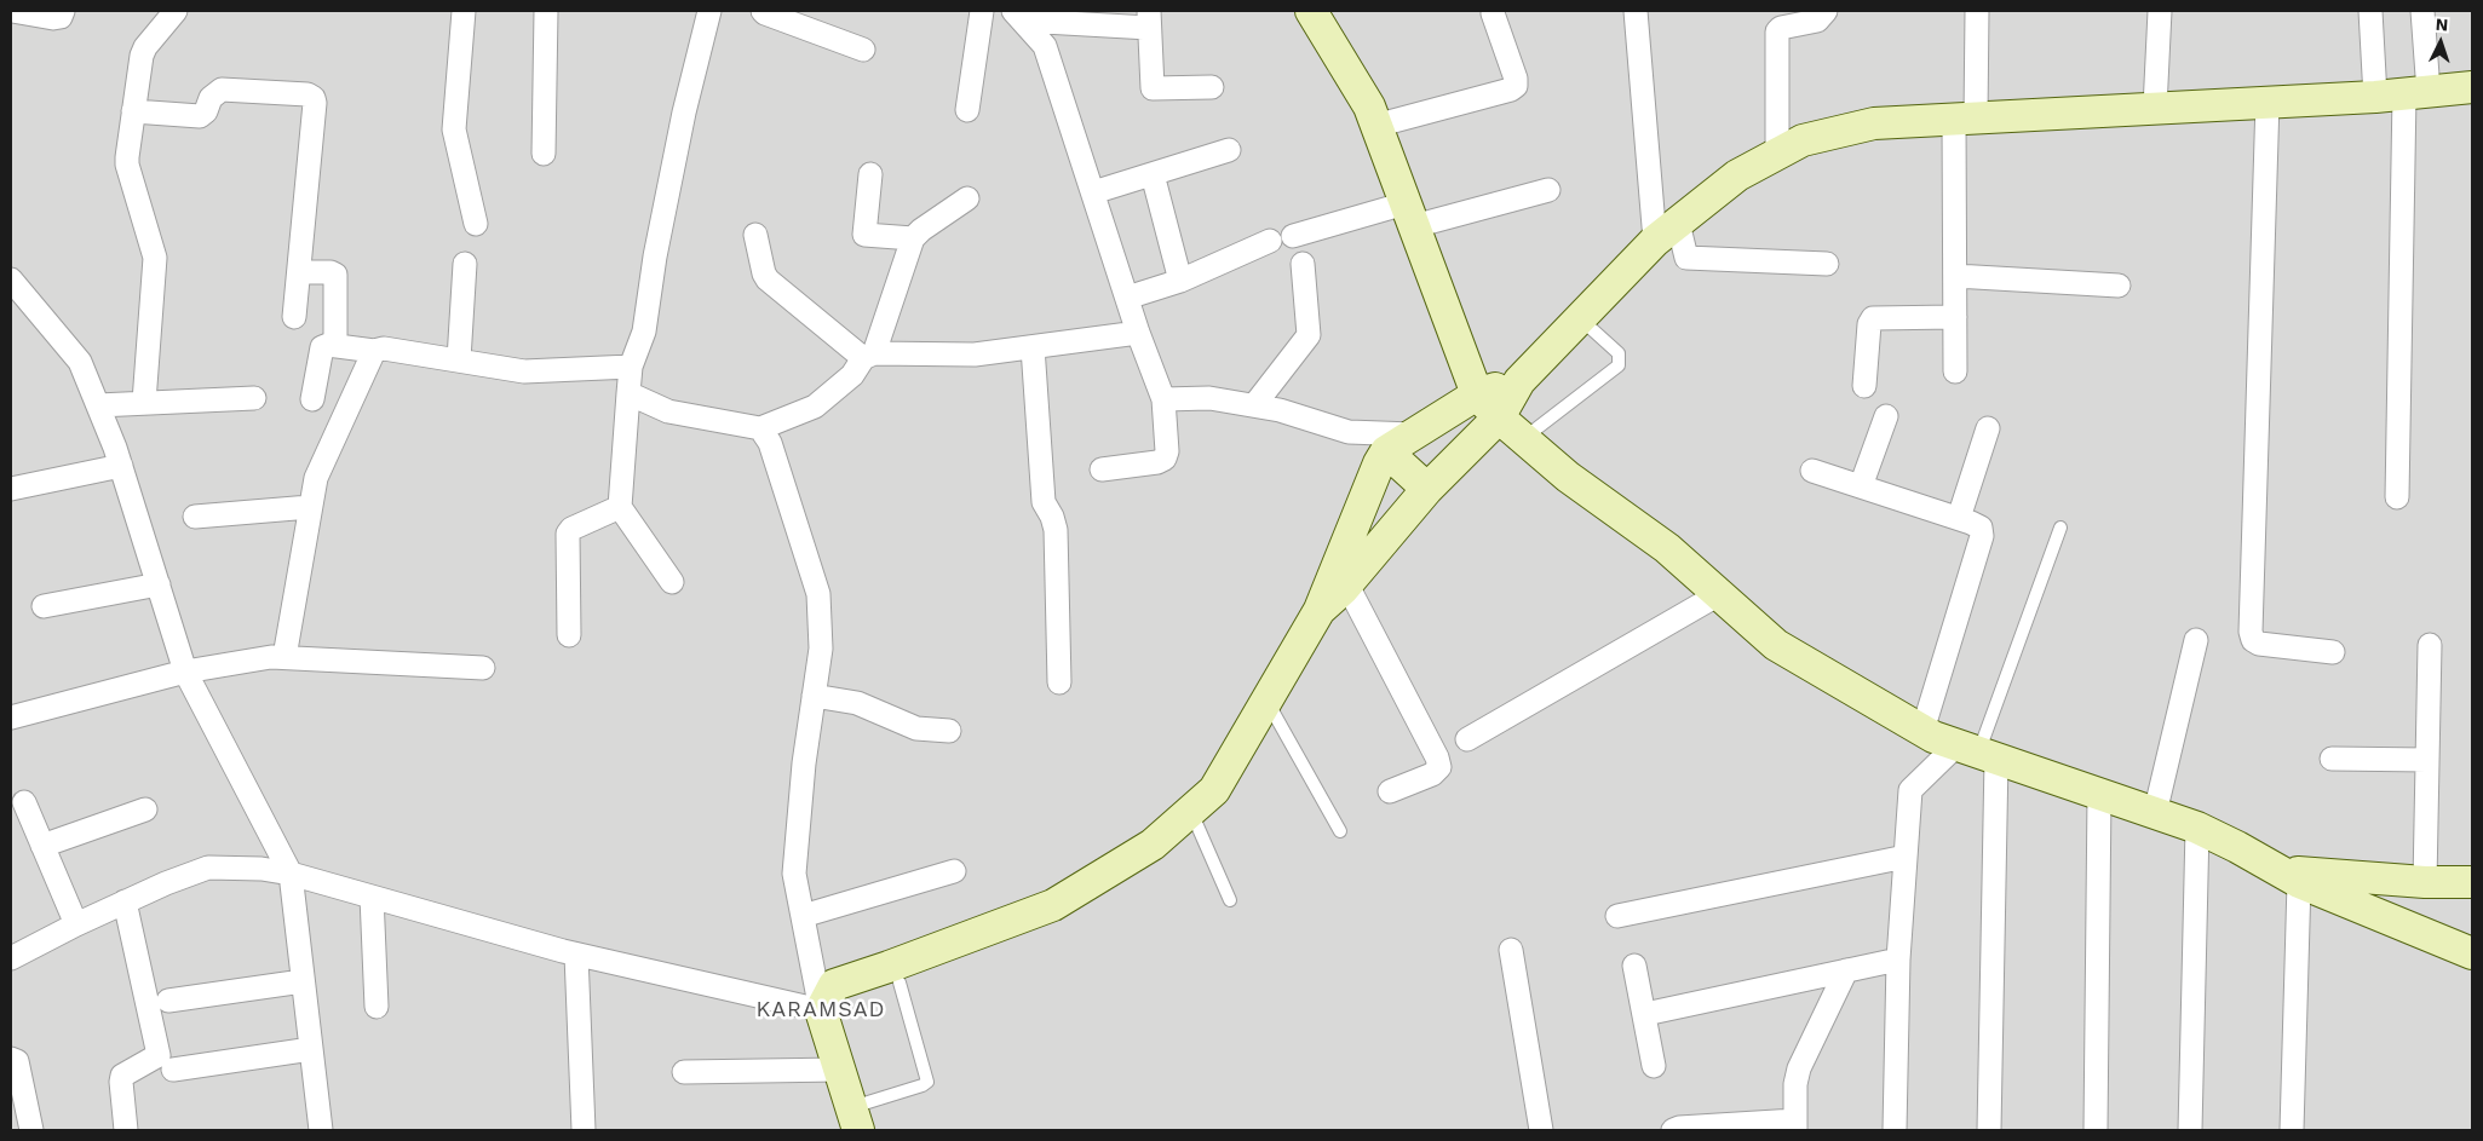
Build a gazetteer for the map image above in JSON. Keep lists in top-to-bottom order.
{
  "districts": ["KARAMSAD"],
  "north": "top"
}
